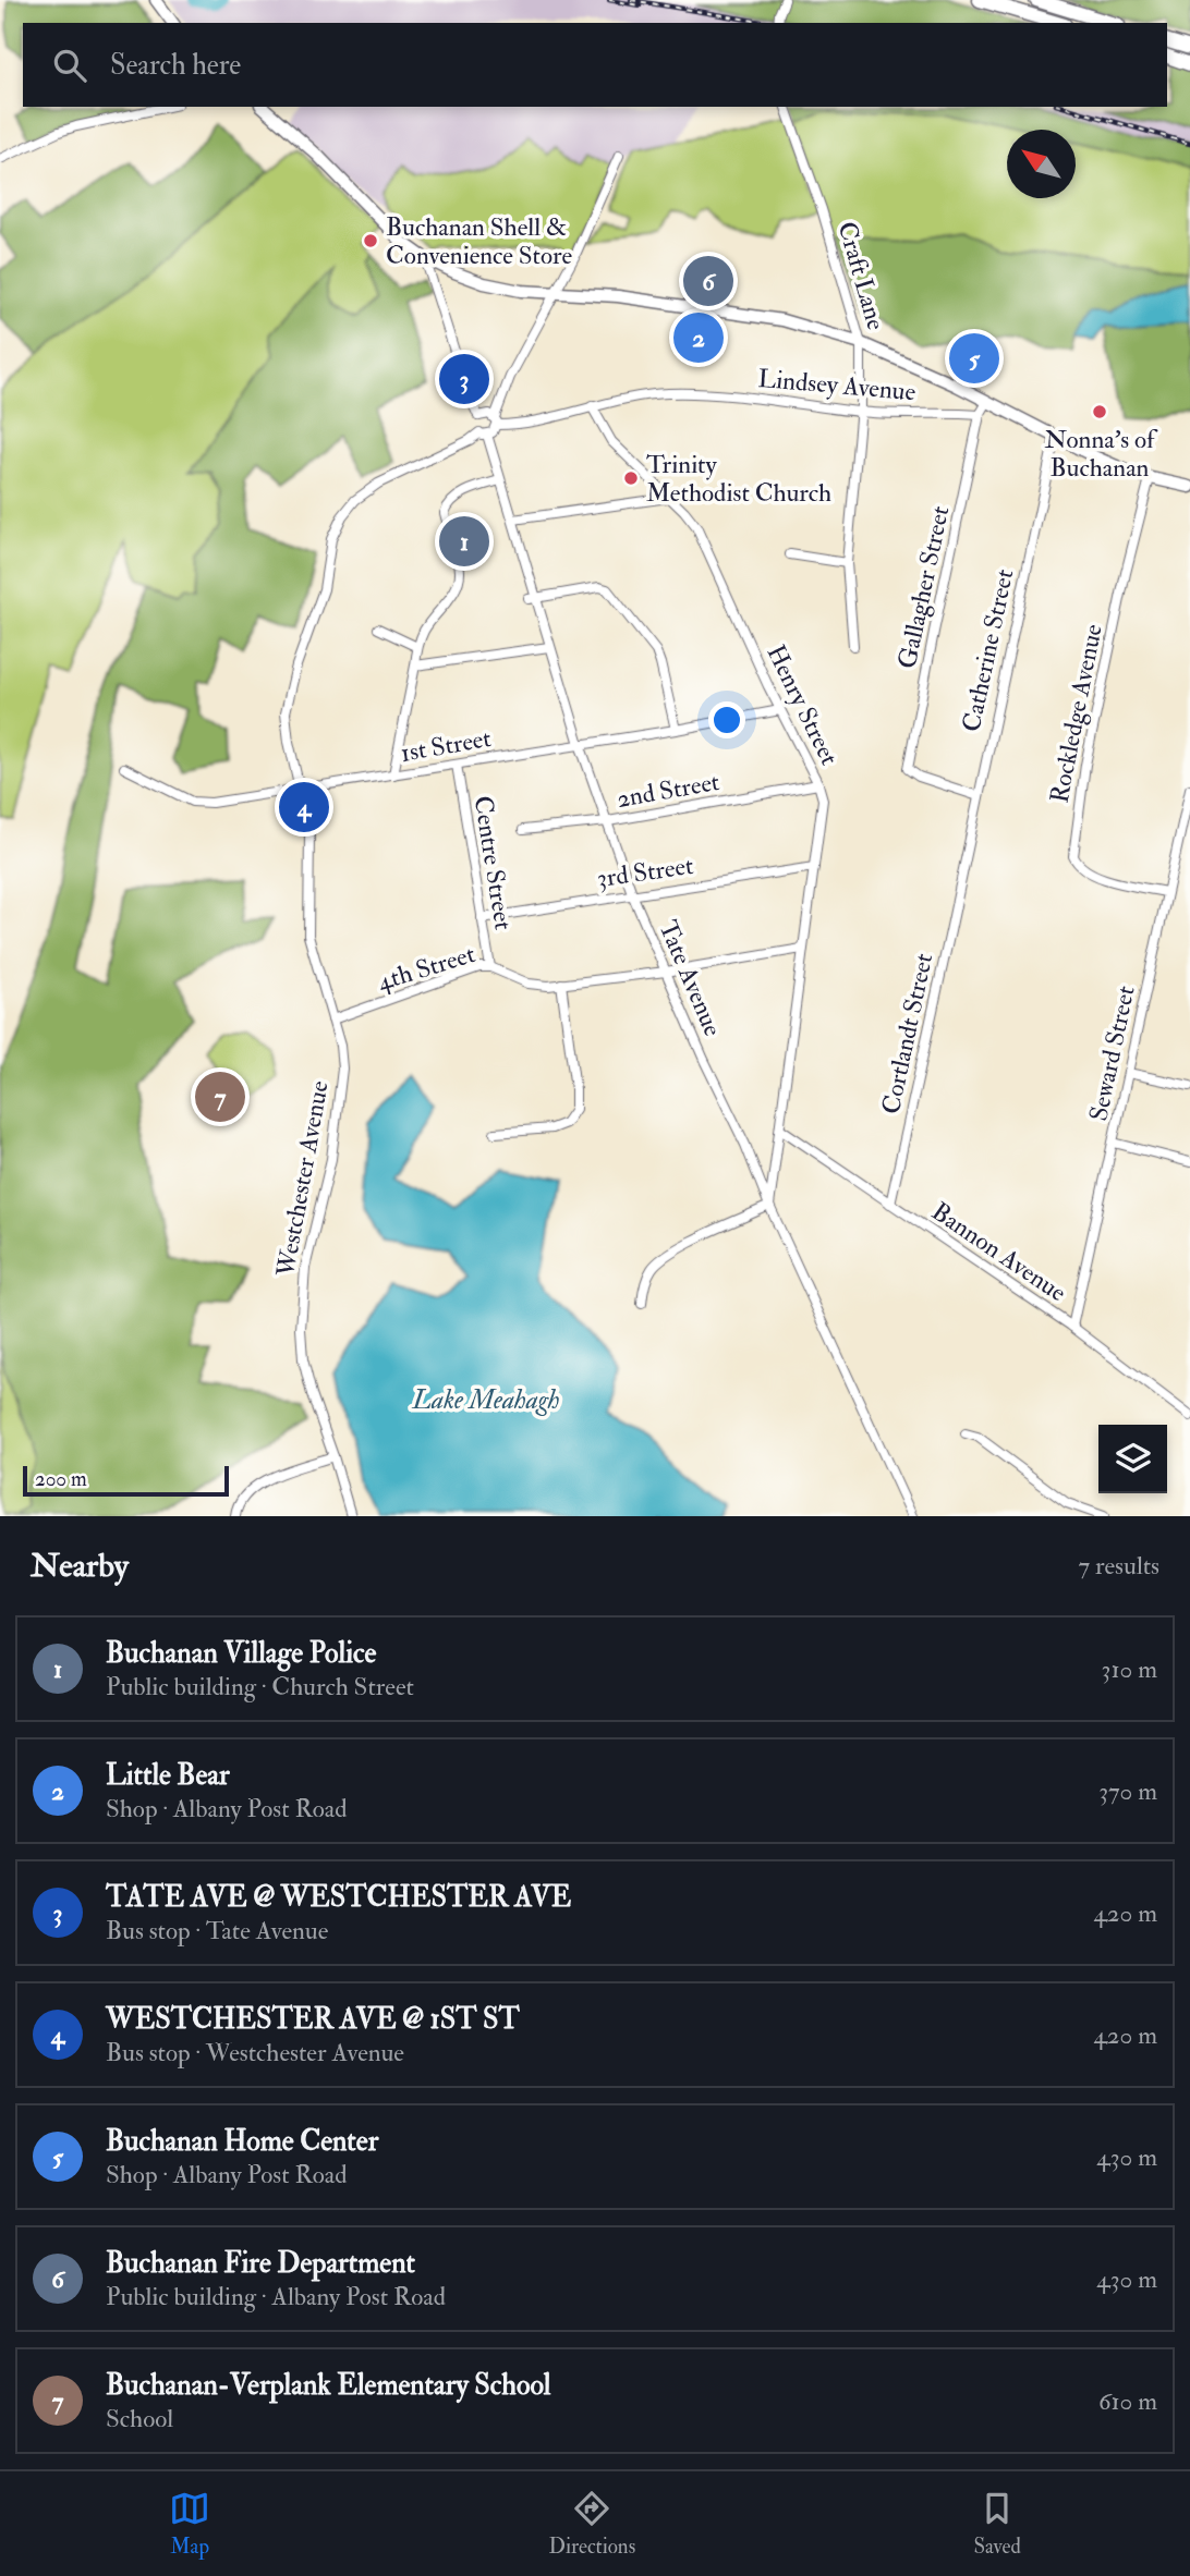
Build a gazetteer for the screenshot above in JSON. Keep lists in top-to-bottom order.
{
  "streets": {
    "street": [
      "Craft Lane",
      "Lindsey Avenue",
      "Gallagher Street",
      "Catherine Street",
      "Henry Street",
      "Rockledge Avenue",
      "1st Street",
      "2nd Street",
      "Centre Street",
      "3rd Street",
      "4th Street",
      "Tate Avenue",
      "Cortlandt Street",
      "Seward Street",
      "Westchester Avenue",
      "Bannon Avenue"
    ]
  },
  "crossings": [
    ["Craft Lane", "Lindsey Avenue"],
    ["Lindsey Avenue", "Gallagher Street"],
    ["Lindsey Avenue", "Henry Street"],
    ["Lindsey Avenue", "Tate Avenue"],
    ["Lindsey Avenue", "Westchester Avenue"],
    ["Gallagher Street", "Catherine Street"],
    ["Catherine Street", "Cortlandt Street"],
    ["Henry Street", "1st Street"],
    ["Henry Street", "2nd Street"],
    ["Henry Street", "3rd Street"],
    ["Henry Street", "4th Street"],
    ["Henry Street", "Tate Avenue"],
    ["Henry Street", "Bannon Avenue"],
    ["Rockledge Avenue", "Seward Street"],
    ["1st Street", "Centre Street"],
    ["1st Street", "Tate Avenue"],
    ["1st Street", "Westchester Avenue"],
    ["2nd Street", "Tate Avenue"],
    ["Centre Street", "3rd Street"],
    ["Centre Street", "4th Street"],
    ["3rd Street", "Tate Avenue"],
    ["4th Street", "Tate Avenue"],
    ["4th Street", "Westchester Avenue"],
    ["Tate Avenue", "Westchester Avenue"],
    ["Cortlandt Street", "Bannon Avenue"],
    ["Seward Street", "Bannon Avenue"]
  ],
  "water": ["Lake Meahagh"],
  "places": ["Buchanan Shell & Convenience Store", "Nonna's of Buchanan", "Trinity Methodist Church"],
  "scale_bar": "200 m",
  "north": "top left",
  "page": {
    "search": "Search here",
    "pins": [
      "6",
      "2",
      "5",
      "3",
      "1",
      "4",
      "7"
    ],
    "scale": "200 m",
    "heading": ["Nearby", "7 results"],
    "list": [
      {
        "mark": "1",
        "name": "Buchanan Village Police",
        "note": "Public building · Church Street",
        "value": "310 m"
      },
      {
        "mark": "2",
        "name": "Little Bear",
        "note": "Shop · Albany Post Road",
        "value": "370 m"
      },
      {
        "mark": "3",
        "name": "TATE AVE @ WESTCHESTER AVE",
        "note": "Bus stop · Tate Avenue",
        "value": "420 m"
      },
      {
        "mark": "4",
        "name": "WESTCHESTER AVE @ 1ST ST",
        "note": "Bus stop · Westchester Avenue",
        "value": "420 m"
      },
      {
        "mark": "5",
        "name": "Buchanan Home Center",
        "note": "Shop · Albany Post Road",
        "value": "430 m"
      },
      {
        "mark": "6",
        "name": "Buchanan Fire Department",
        "note": "Public building · Albany Post Road",
        "value": "430 m"
      },
      {
        "mark": "7",
        "name": "Buchanan-Verplank Elementary School",
        "note": "School",
        "value": "610 m"
      }
    ],
    "nav": ["Map", "Directions", "Saved"]
  }
}
